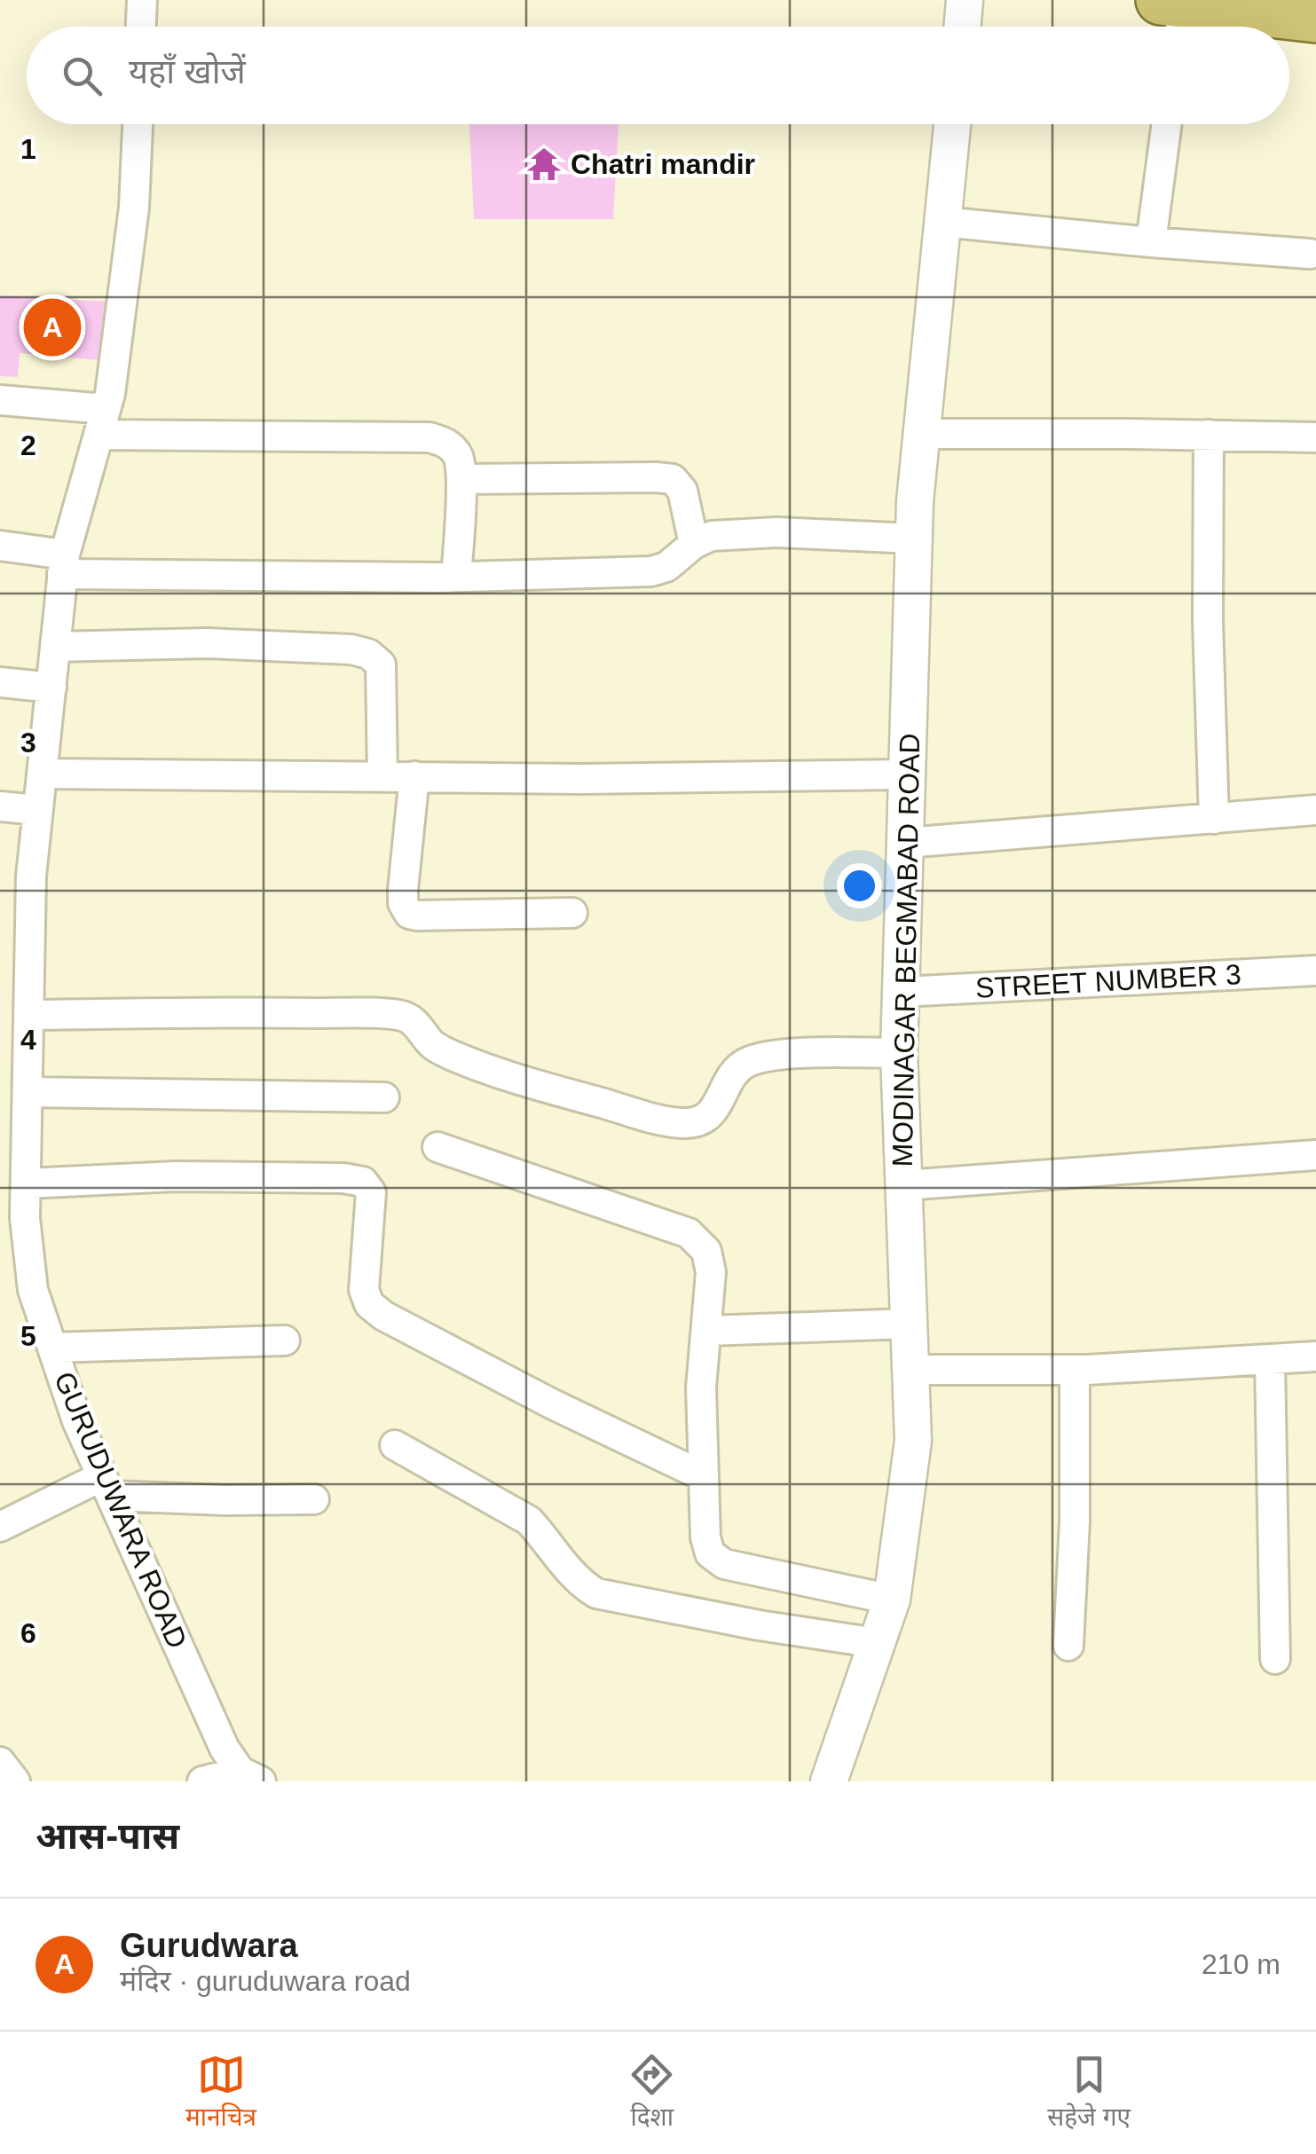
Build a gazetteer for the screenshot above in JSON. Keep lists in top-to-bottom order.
{
  "streets": {
    "street": ["MODINAGAR BEGMABAD ROAD", "STREET NUMBER 3", "GURUDUWARA ROAD"]
  },
  "crossings": [
    ["MODINAGAR BEGMABAD ROAD", "STREET NUMBER 3"]
  ],
  "places": {
    "temple": ["Chatri mandir"]
  },
  "page": {
    "search": "यहाँ खोजें",
    "pins": "A",
    "heading": "आस-पास",
    "list": [
      {
        "mark": "A",
        "name": "Gurudwara",
        "note": "मंदिर · guruduwara road",
        "value": "210 m"
      }
    ],
    "nav": ["मानचित्र", "दिशा", "सहेजे गए"]
  },
  "grid": {
    "rows": [
      "1",
      "2",
      "3",
      "4",
      "5",
      "6"
    ]
  }
}
